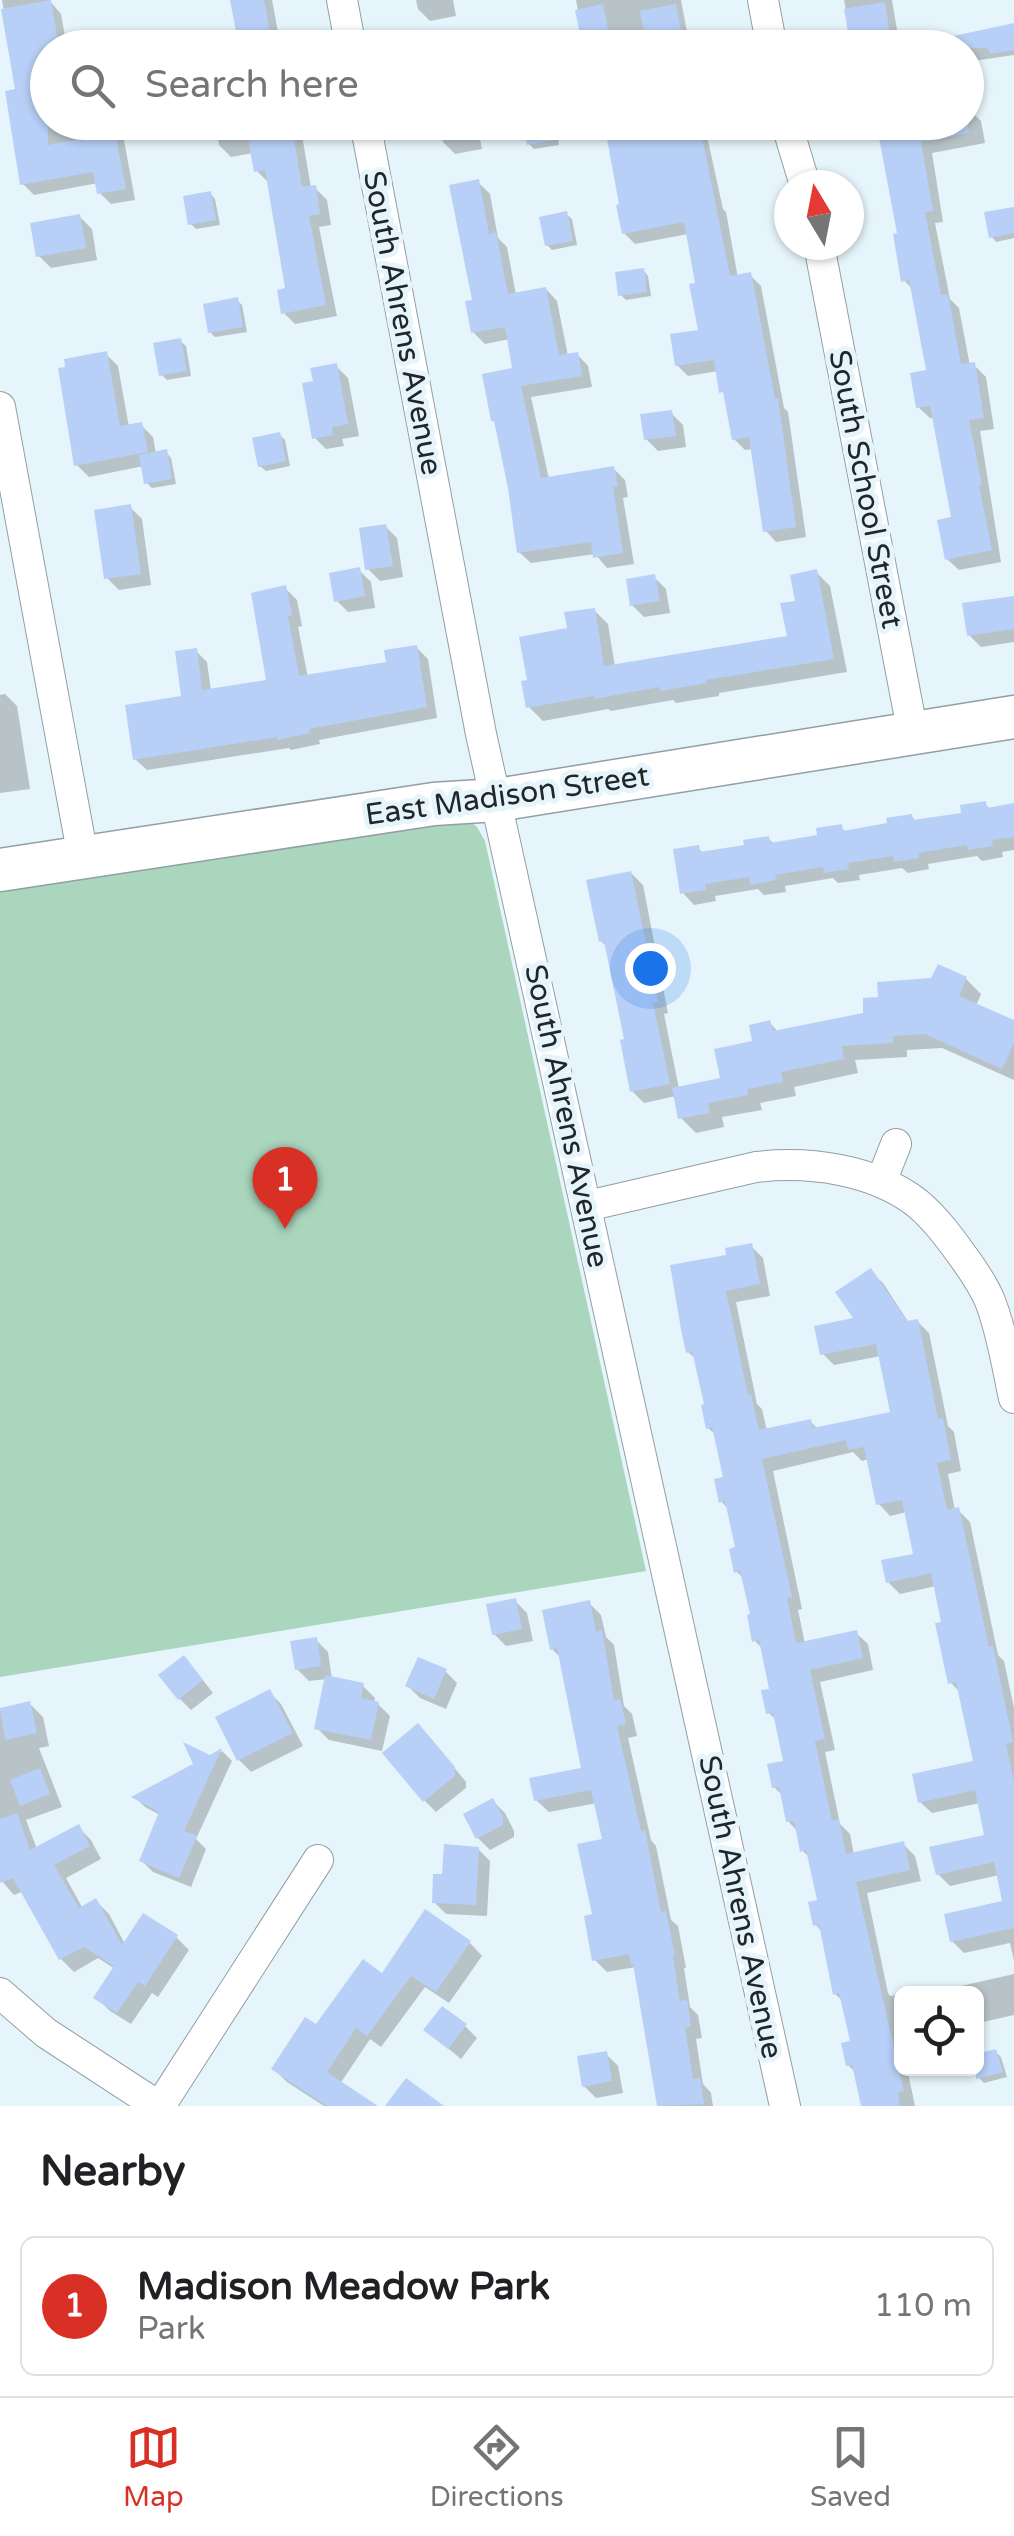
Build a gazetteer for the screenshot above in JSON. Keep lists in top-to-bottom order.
{
  "streets": {
    "street": ["South Ahrens Avenue", "South School Street", "East Madison Street"]
  },
  "crossings": [
    ["South Ahrens Avenue", "East Madison Street"],
    ["South School Street", "East Madison Street"]
  ],
  "north": "top",
  "page": {
    "search": "Search here",
    "pins": "1",
    "heading": "Nearby",
    "list": [
      {
        "mark": "1",
        "name": "Madison Meadow Park",
        "note": "Park",
        "value": "110 m"
      }
    ],
    "nav": ["Map", "Directions", "Saved"]
  }
}
